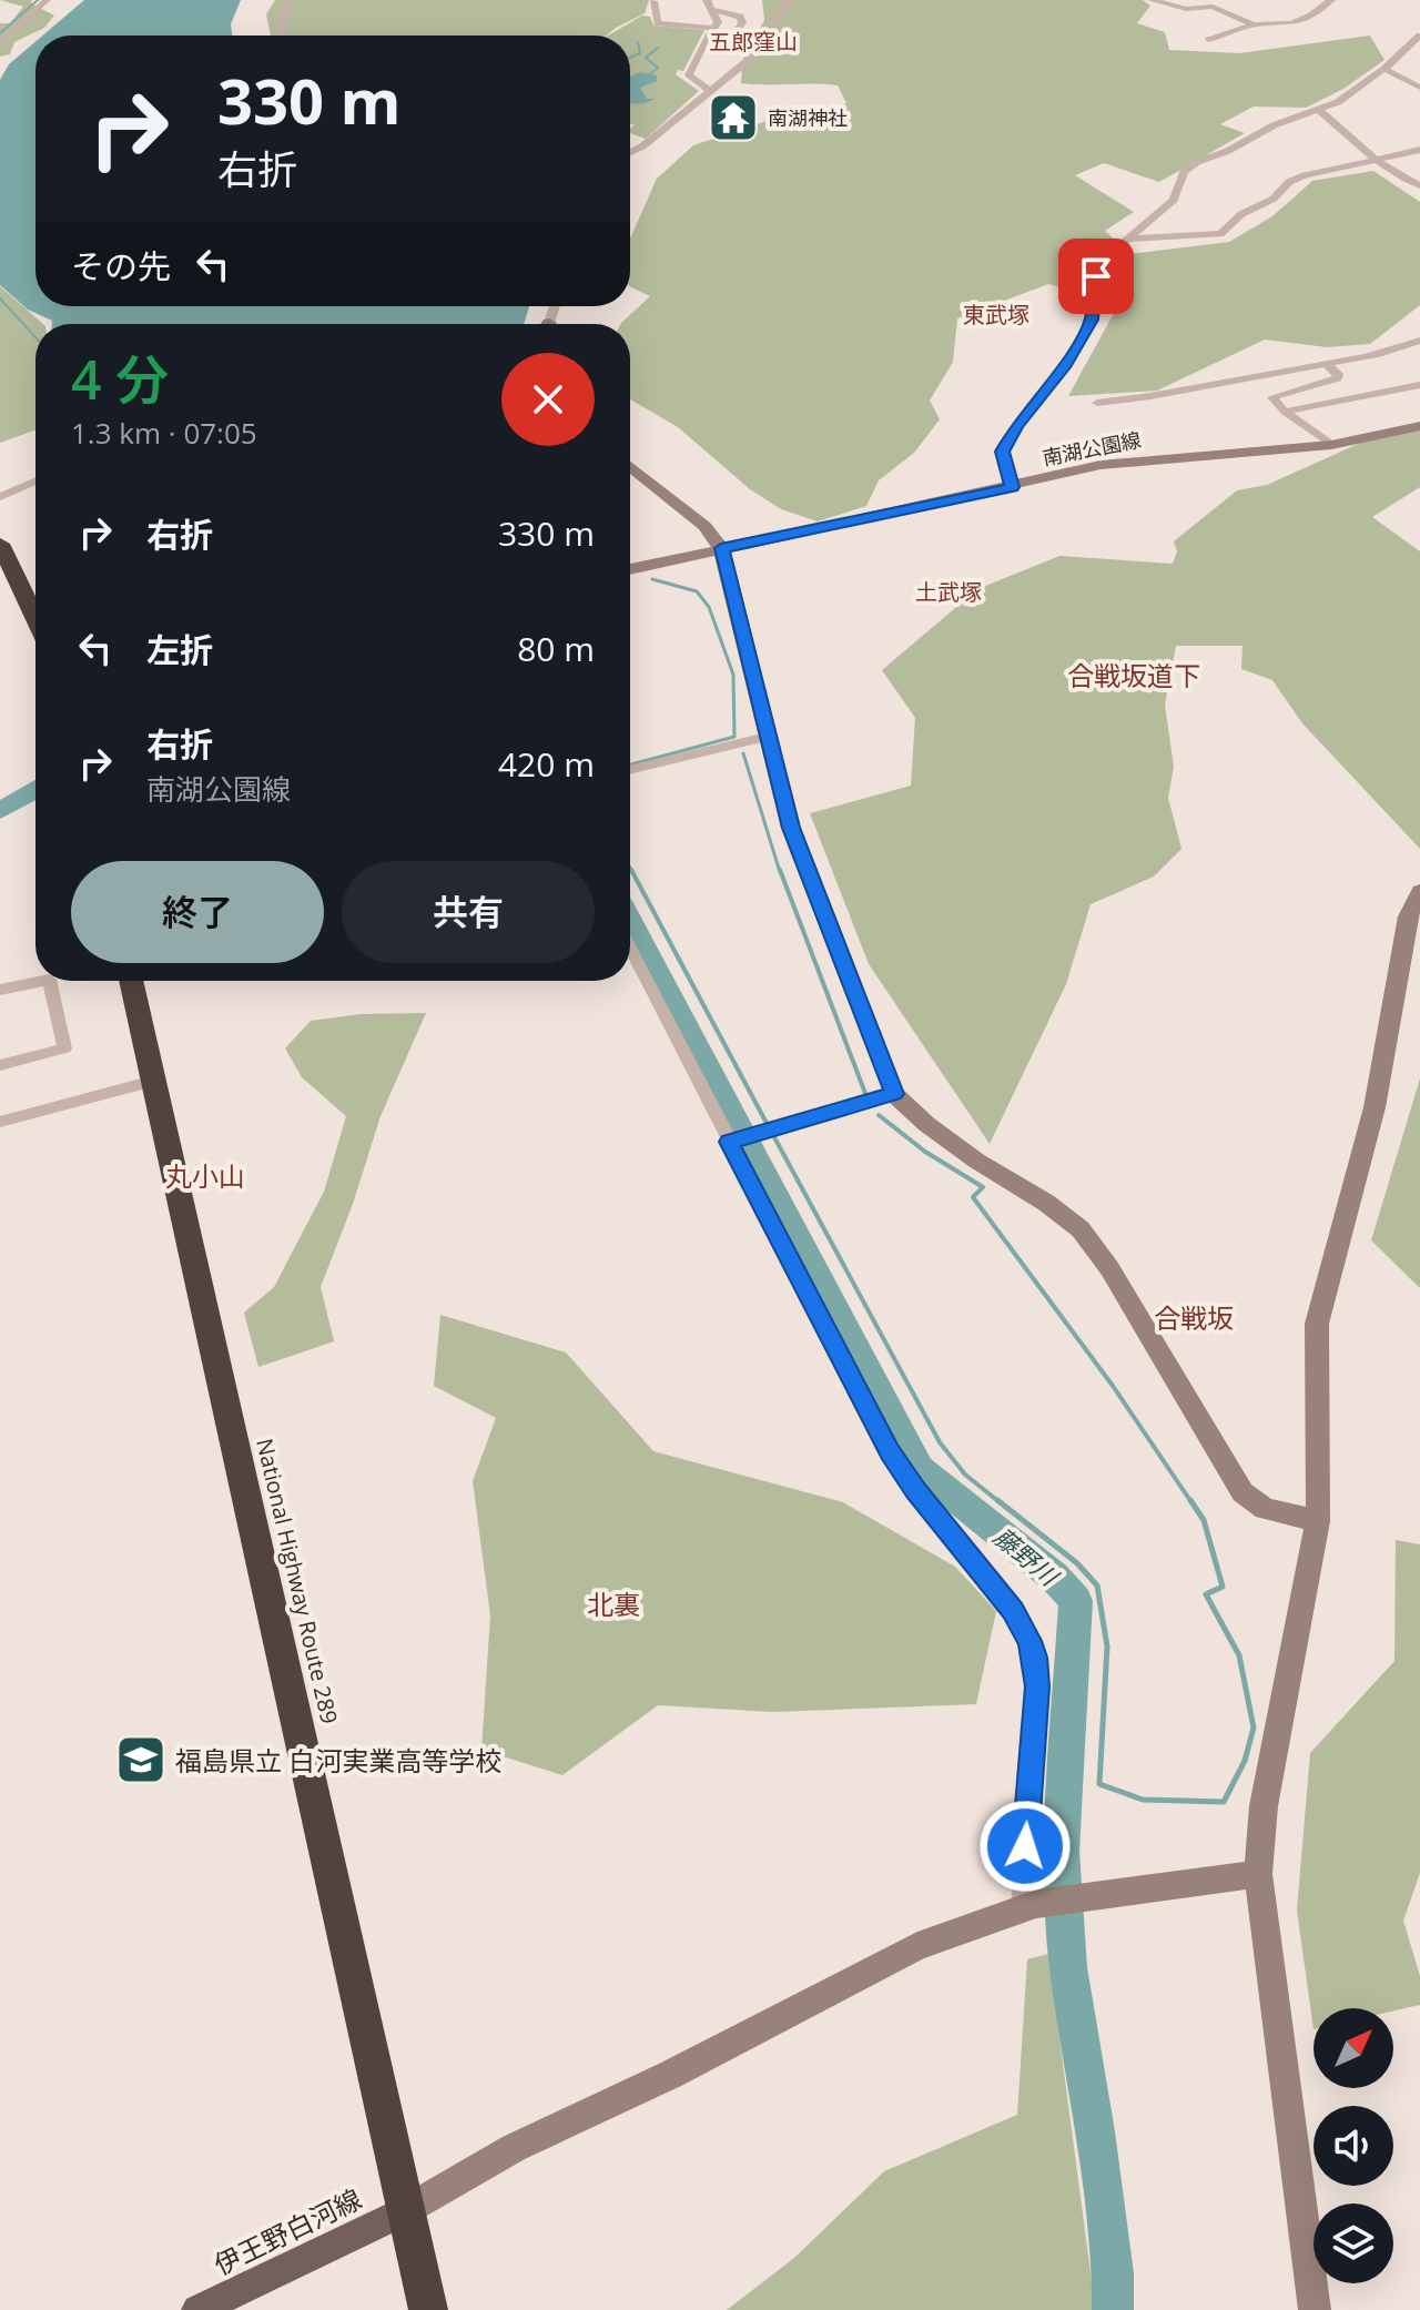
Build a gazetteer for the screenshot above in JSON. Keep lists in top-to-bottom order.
{
  "streets": {
    "highway": ["National Highway Route 289"],
    "main road": ["伊王野白河線"],
    "street": ["南湖公園線"]
  },
  "crossings": [
    ["National Highway Route 289", "伊王野白河線"]
  ],
  "districts": [
    "五郎窪山",
    "東武塚",
    "土武塚",
    "合戦坂道下",
    "丸小山",
    "合戦坂",
    "北裏"
  ],
  "water": ["藤野川"],
  "places": {
    "temple": ["南湖神社"],
    "school or university": ["福島県立 白河実業高等学校"]
  },
  "north": "top right",
  "page": {
    "turn": ["330 m", "右折"],
    "then": "その先",
    "heading": ["4 分", "1.3 km · 07:05"],
    "list": [
      {
        "name": "右折",
        "value": "330 m"
      },
      {
        "name": "左折",
        "value": "80 m"
      },
      {
        "name": "右折",
        "note": "南湖公園線",
        "value": "420 m"
      }
    ],
    "buttons": ["終了", "共有"]
  }
}
